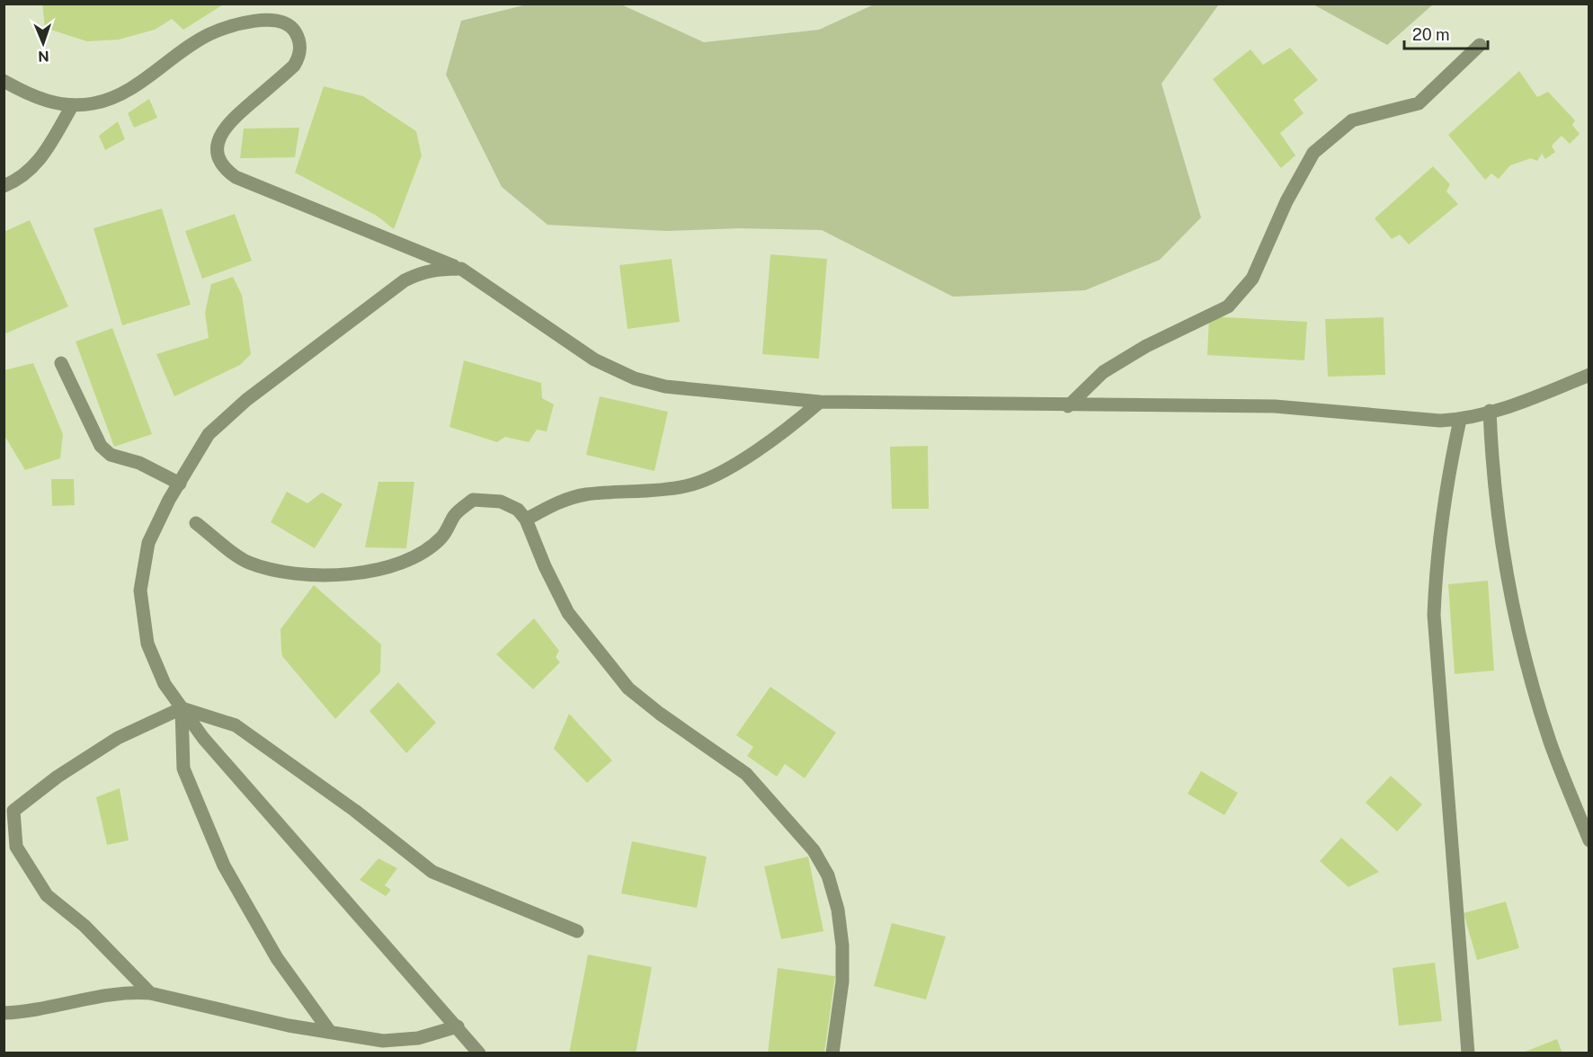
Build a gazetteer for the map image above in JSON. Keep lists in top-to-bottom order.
{
  "scale_bar": "20 m",
  "north": "bottom"
}
